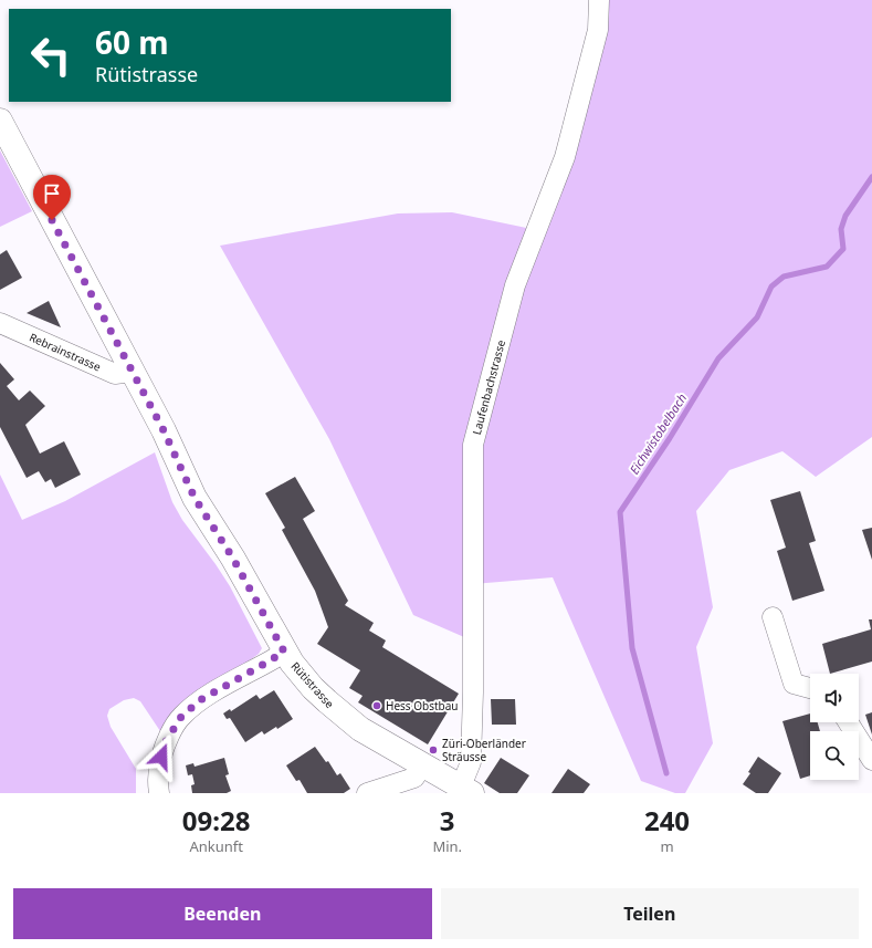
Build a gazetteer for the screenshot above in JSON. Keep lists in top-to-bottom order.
{
  "streets": {
    "main road": ["Rütistrasse"],
    "street": ["Rebrainstrasse", "Laufenbachstrasse"]
  },
  "crossings": [
    ["Rebrainstrasse", "Rütistrasse"],
    ["Laufenbachstrasse", "Rütistrasse"]
  ],
  "water": ["Eichwistobelbach"],
  "places": ["Hess Obstbau", "Züri-Oberländer Sträusse"],
  "page": {
    "turn": ["60 m", "Rütistrasse"],
    "eta": [
      "09:28",
      "Ankunft",
      "3",
      "Min.",
      "240",
      "m"
    ],
    "buttons": ["Beenden", "Teilen"]
  }
}
